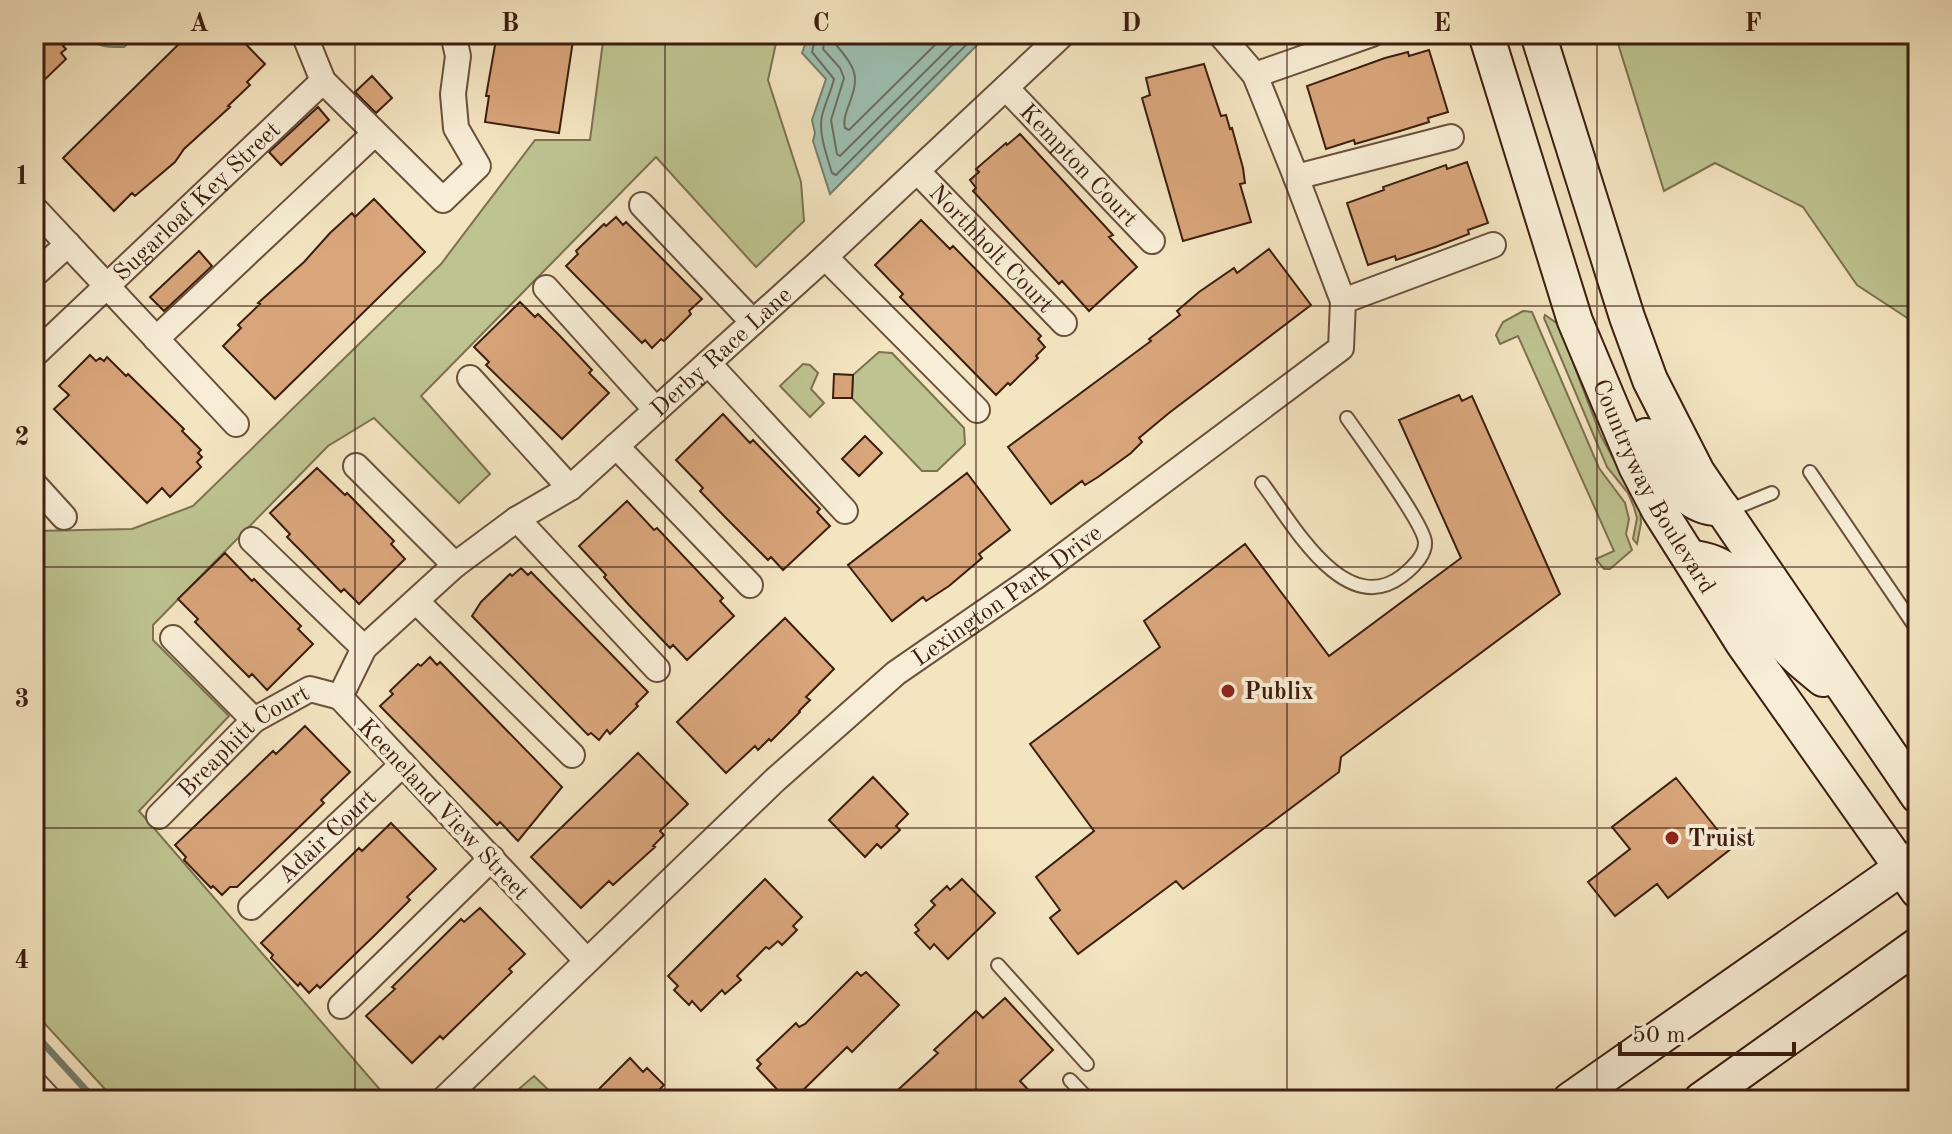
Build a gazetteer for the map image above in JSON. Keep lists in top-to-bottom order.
{
  "streets": {
    "street": [
      "Kempton Court",
      "Sugarloaf Key Street",
      "Northholt Court",
      "Derby Race Lane",
      "Countryway Boulevard",
      "Lexington Park Drive",
      "Breaphitt Court",
      "Keeneland View Street",
      "Adair Court"
    ]
  },
  "crossings": [
    ["Kempton Court", "Derby Race Lane"],
    ["Northholt Court", "Derby Race Lane"],
    ["Derby Race Lane", "Keeneland View Street"],
    ["Lexington Park Drive", "Keeneland View Street"],
    ["Breaphitt Court", "Keeneland View Street"],
    ["Keeneland View Street", "Adair Court"]
  ],
  "places": ["Publix", "Truist"],
  "scale_bar": "50 m",
  "grid": {
    "columns": [
      "A",
      "B",
      "C",
      "D",
      "E",
      "F"
    ],
    "rows": [
      "1",
      "2",
      "3",
      "4"
    ]
  }
}
